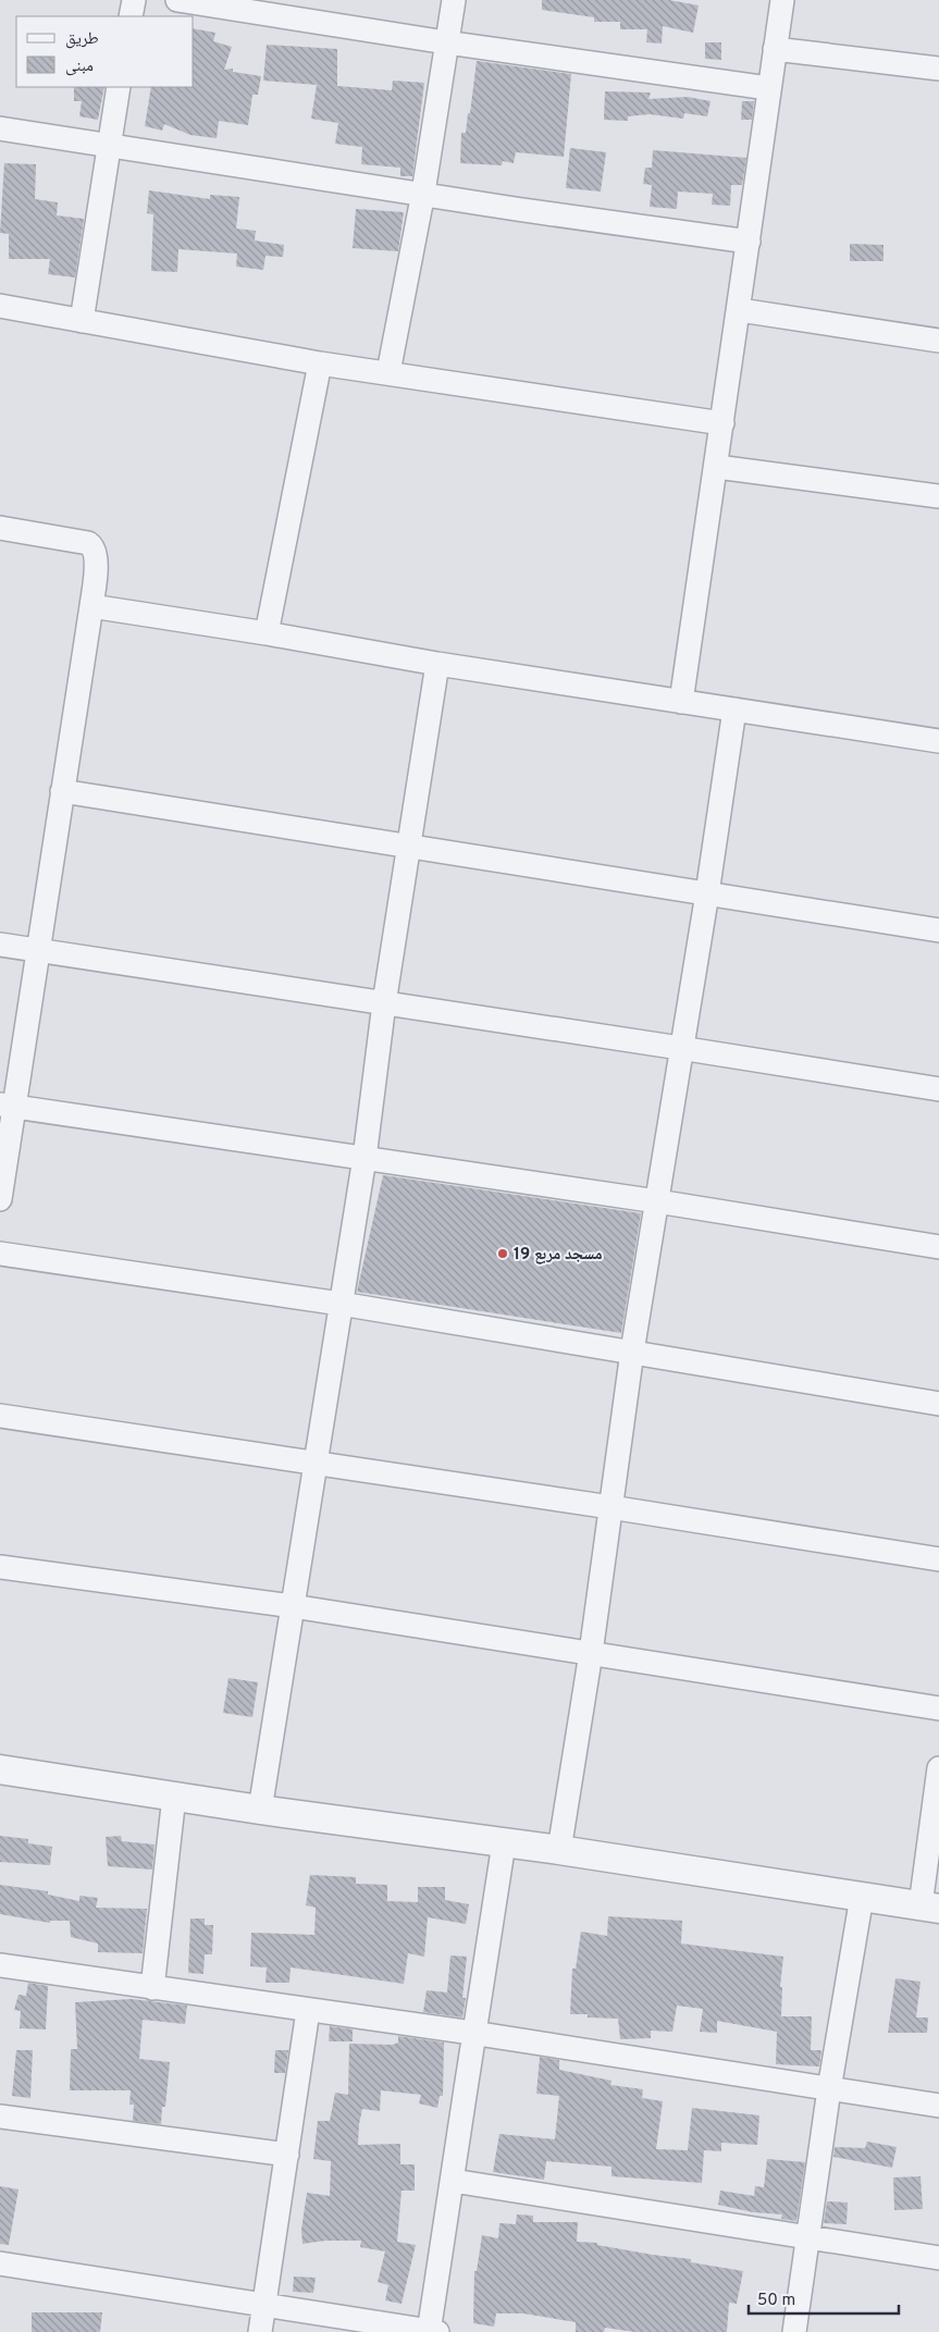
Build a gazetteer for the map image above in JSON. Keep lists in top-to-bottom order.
{
  "places": ["مسجد مربع 19"],
  "legend": ["طريق", "مبنى"],
  "scale_bar": "50 m"
}
